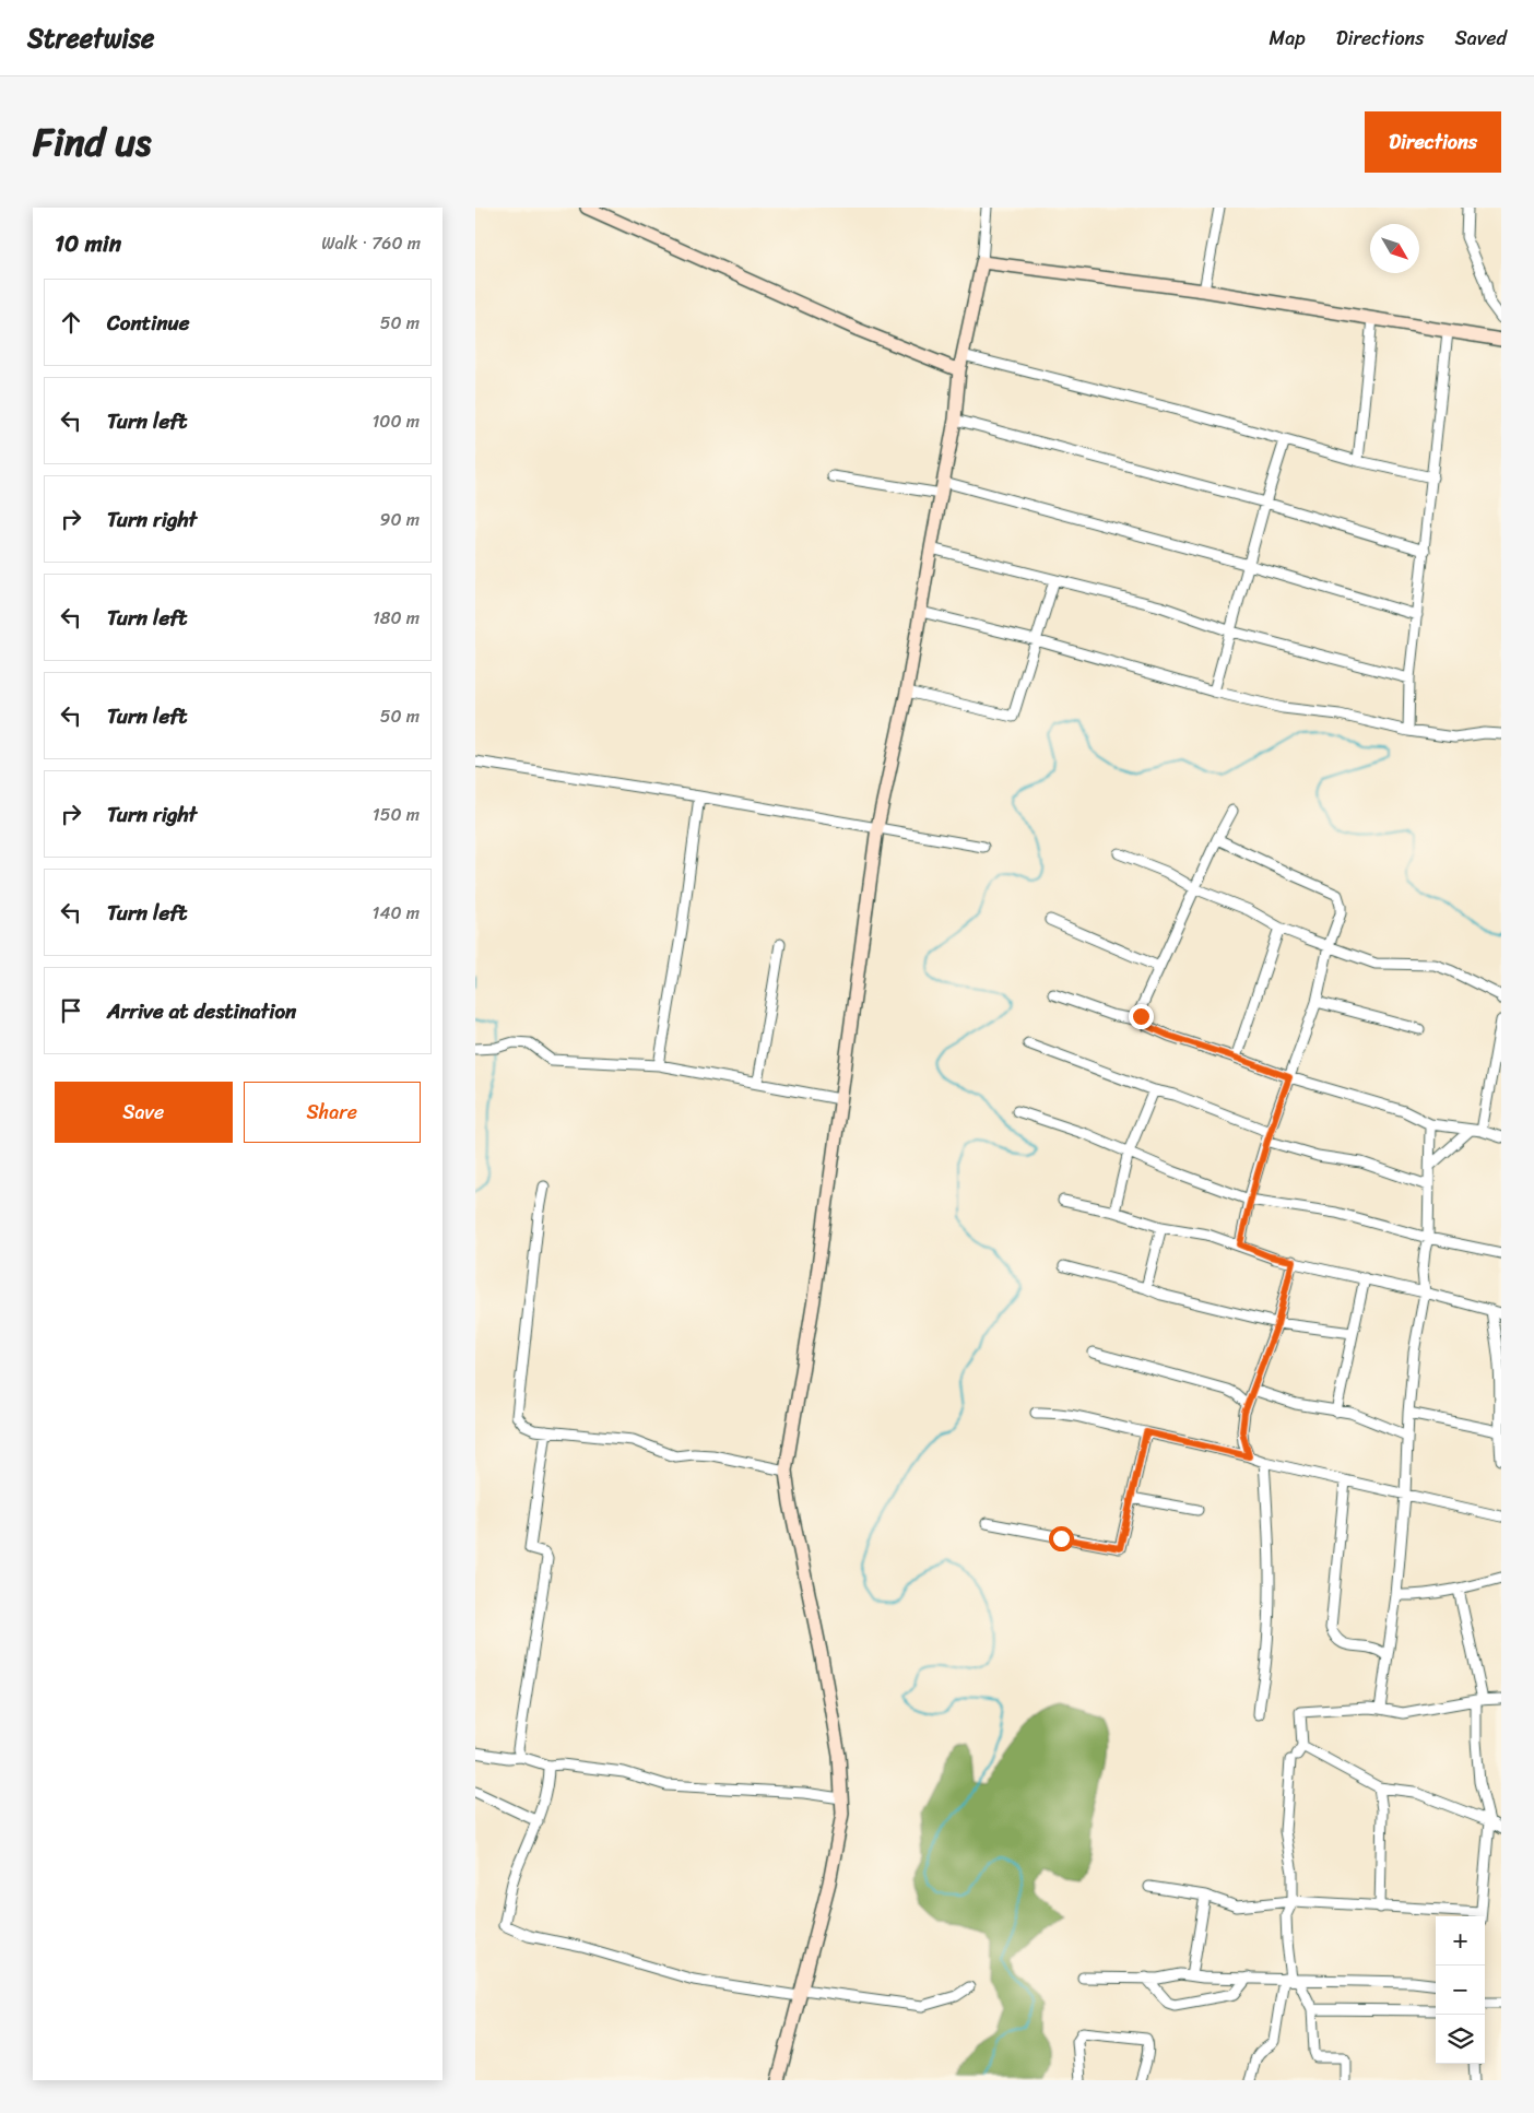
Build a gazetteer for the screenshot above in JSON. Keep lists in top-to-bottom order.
{
  "north": "bottom right",
  "page": {
    "header": "Streetwise",
    "nav": ["Map", "Directions", "Saved"],
    "title": "Find us",
    "buttons": [
      "Directions",
      ["Save", "Share"]
    ],
    "heading": ["10 min", "Walk · 760 m"],
    "list": [
      ["Continue", "50 m"],
      ["Turn left", "100 m"],
      ["Turn right", "90 m"],
      ["Turn left", "180 m"],
      ["Turn left", "50 m"],
      ["Turn right", "150 m"],
      ["Turn left", "140 m"],
      "Arrive at destination"
    ],
    "map_buttons": ["+", "−"]
  }
}
